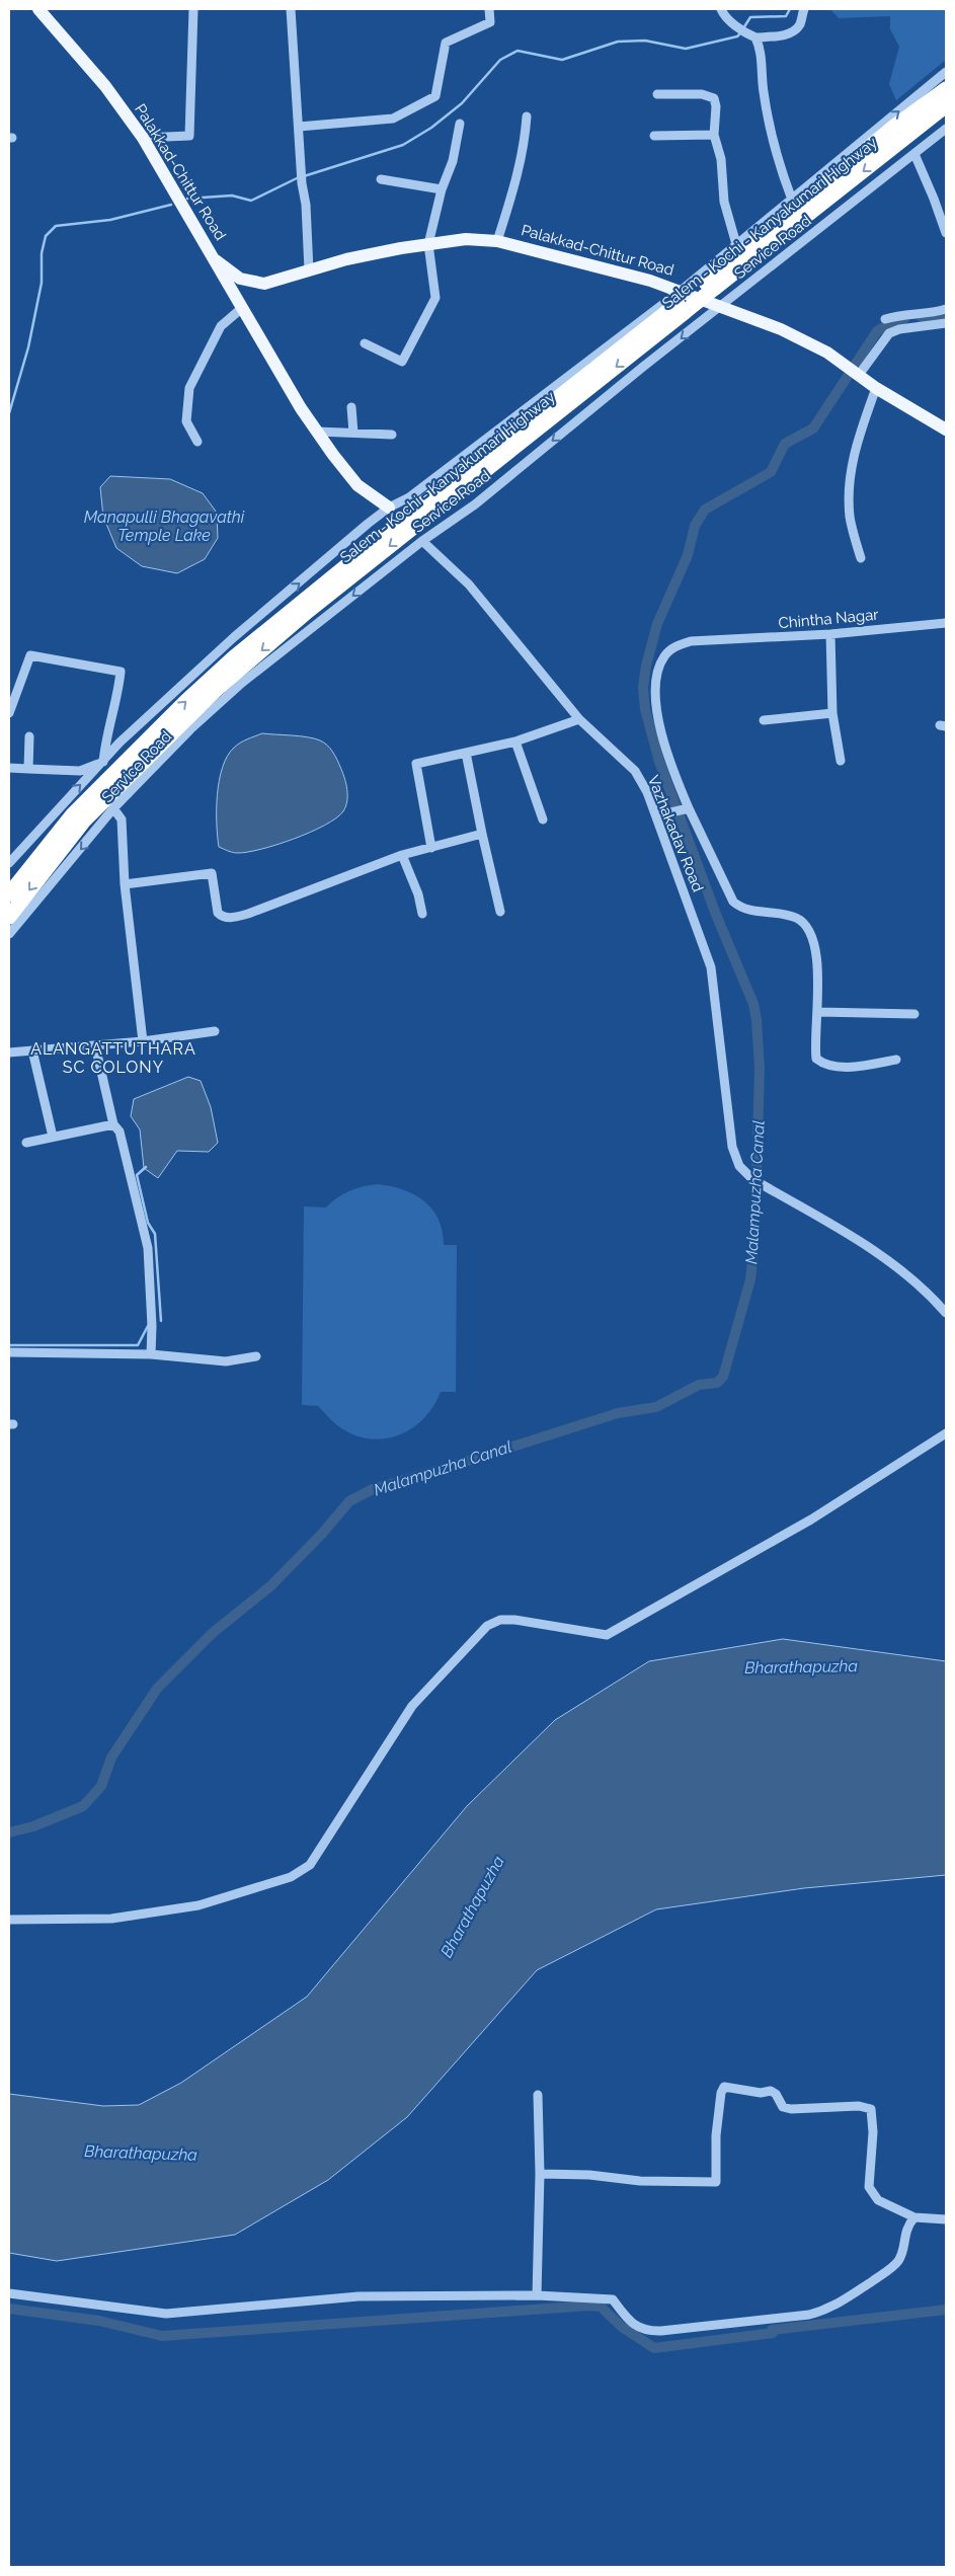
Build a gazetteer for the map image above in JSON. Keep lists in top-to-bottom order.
{
  "streets": {
    "highway": ["Salem - Kochi - Kanyakumari Highway"],
    "main road": ["Palakkad-Chittur Road"],
    "street": ["Service Road", "Chintha Nagar", "Vazhakadav Road"]
  },
  "crossings": [
    ["Palakkad-Chittur Road", "Salem - Kochi - Kanyakumari Highway"],
    ["Palakkad-Chittur Road", "Service Road"],
    ["Salem - Kochi - Kanyakumari Highway", "Service Road"],
    ["Service Road", "Vazhakadav Road"]
  ],
  "districts": ["ALANGATTUTHARA SC COLONY"],
  "water": ["Manapulli Bhagavathi Temple Lake", "Malampuzha Canal", "Bharathapuzha"]
}
